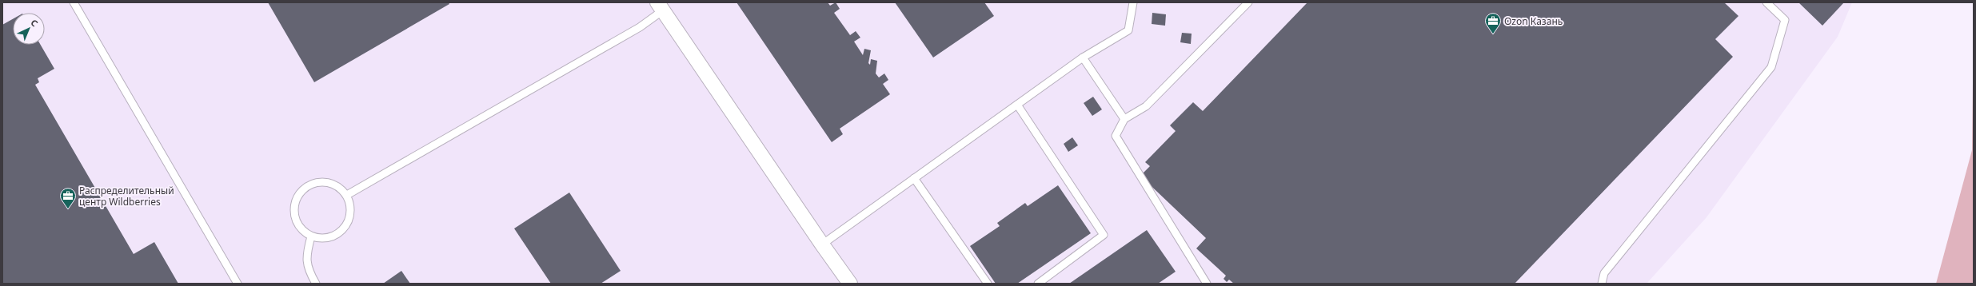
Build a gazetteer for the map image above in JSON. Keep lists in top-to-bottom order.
{
  "places": {
    "office": ["Ozon Казань", "Распределительный центр Wildberries"]
  },
  "north": "top right"
}
